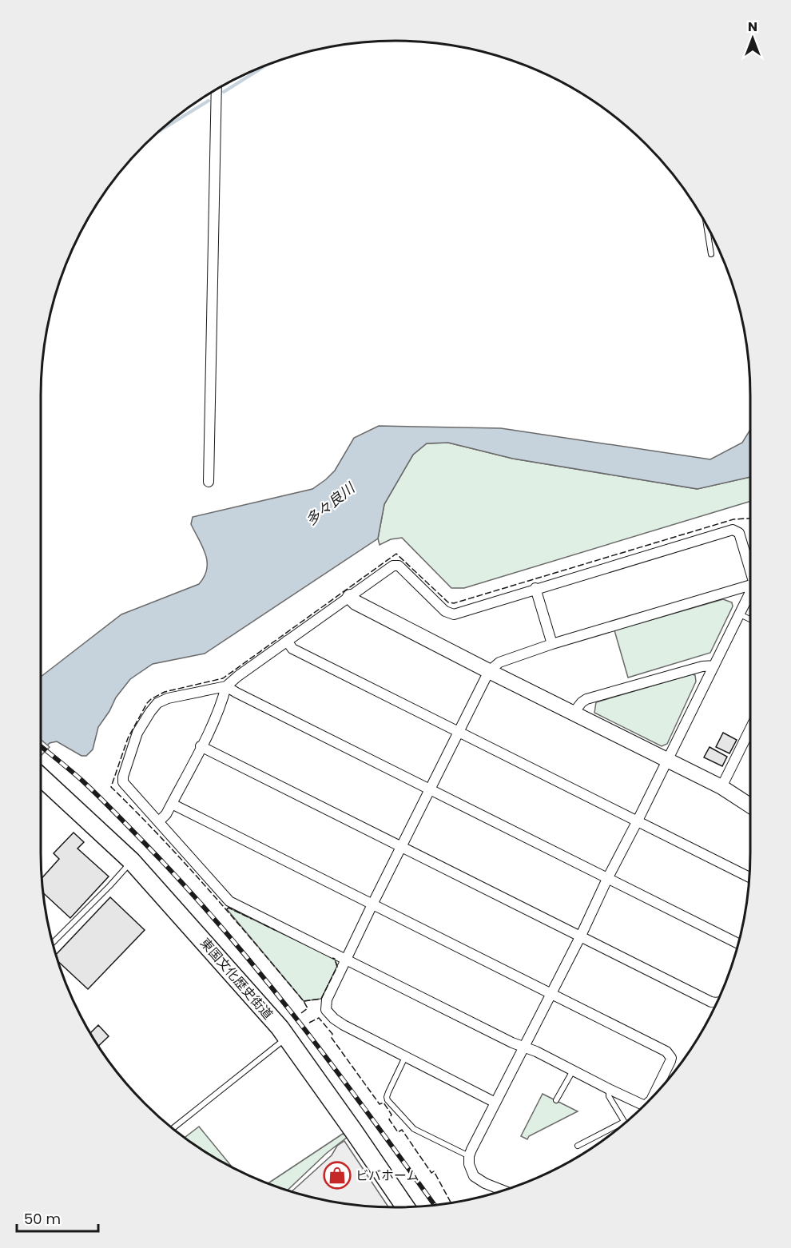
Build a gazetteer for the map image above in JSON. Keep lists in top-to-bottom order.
{
  "streets": {
    "highway": ["東国文化歴史街道"]
  },
  "water": ["多々良川"],
  "places": {
    "shop": ["ビバホーム"]
  },
  "scale_bar": "50 m",
  "north": "top"
}
